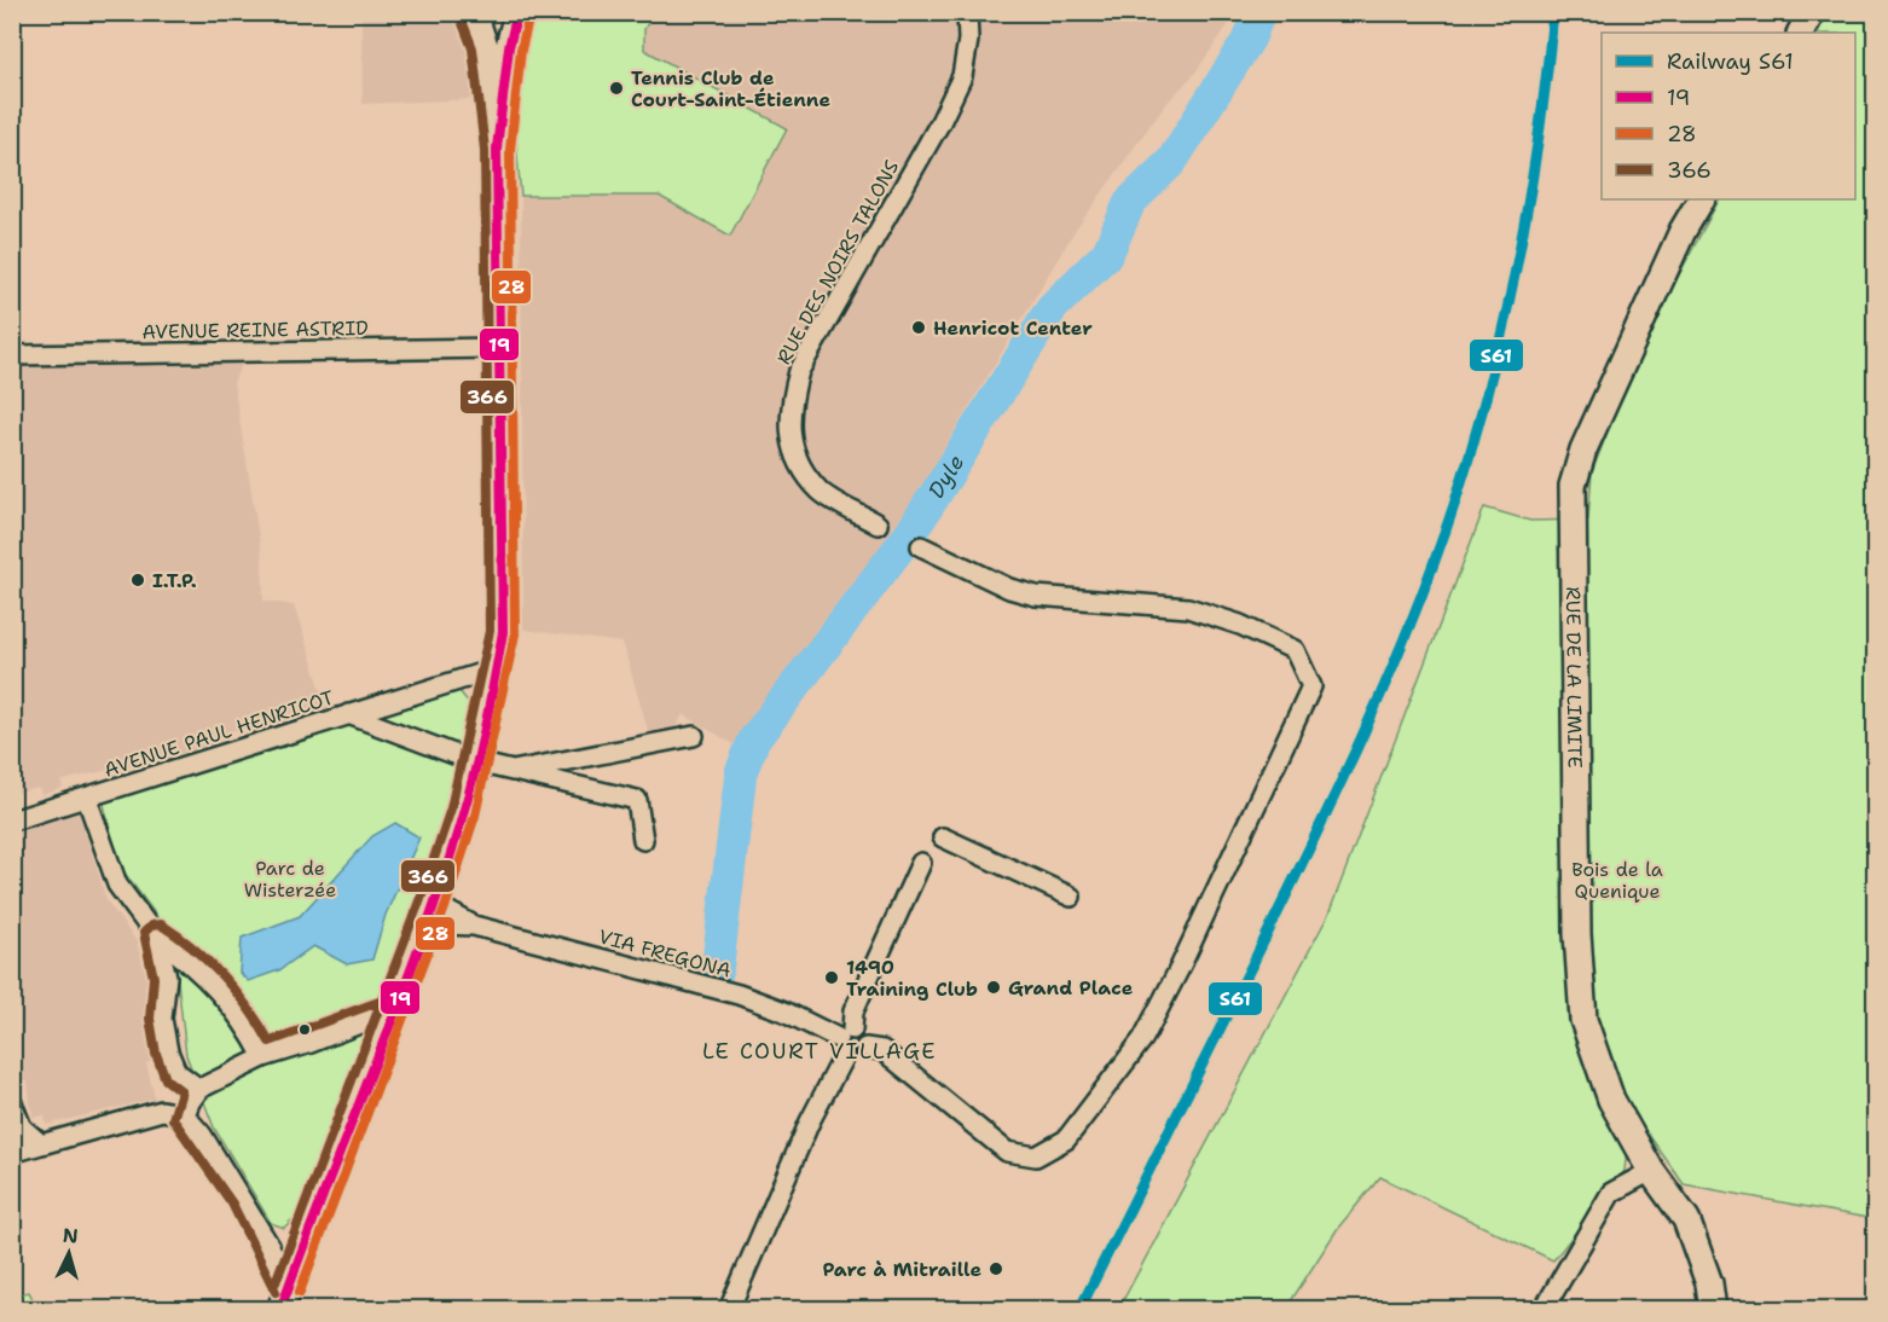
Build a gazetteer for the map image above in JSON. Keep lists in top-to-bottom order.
{
  "streets": {
    "main road": ["RUE DE LA LIMITE"],
    "street": [
      "RUE DES NOIRS TALONS",
      "AVENUE REINE ASTRID",
      "AVENUE PAUL HENRICOT",
      "VIA FREGONA"
    ]
  },
  "districts": ["LE COURT VILLAGE"],
  "water": ["Dyle"],
  "parks": ["Parc de Wisterzée", "Bois de la Quenique"],
  "places": [
    "Tennis Club de Court-Saint-Étienne",
    "Henricot Center",
    "I.T.P.",
    "1490 Training Club",
    "Grand Place",
    "Parc à Mitraille"
  ],
  "lines": [
    "rail line S61",
    "transit line 19",
    "transit line 28",
    "transit line 366"
  ],
  "legend": [
    "Railway S61",
    "19",
    "28",
    "366"
  ],
  "north": "top"
}
